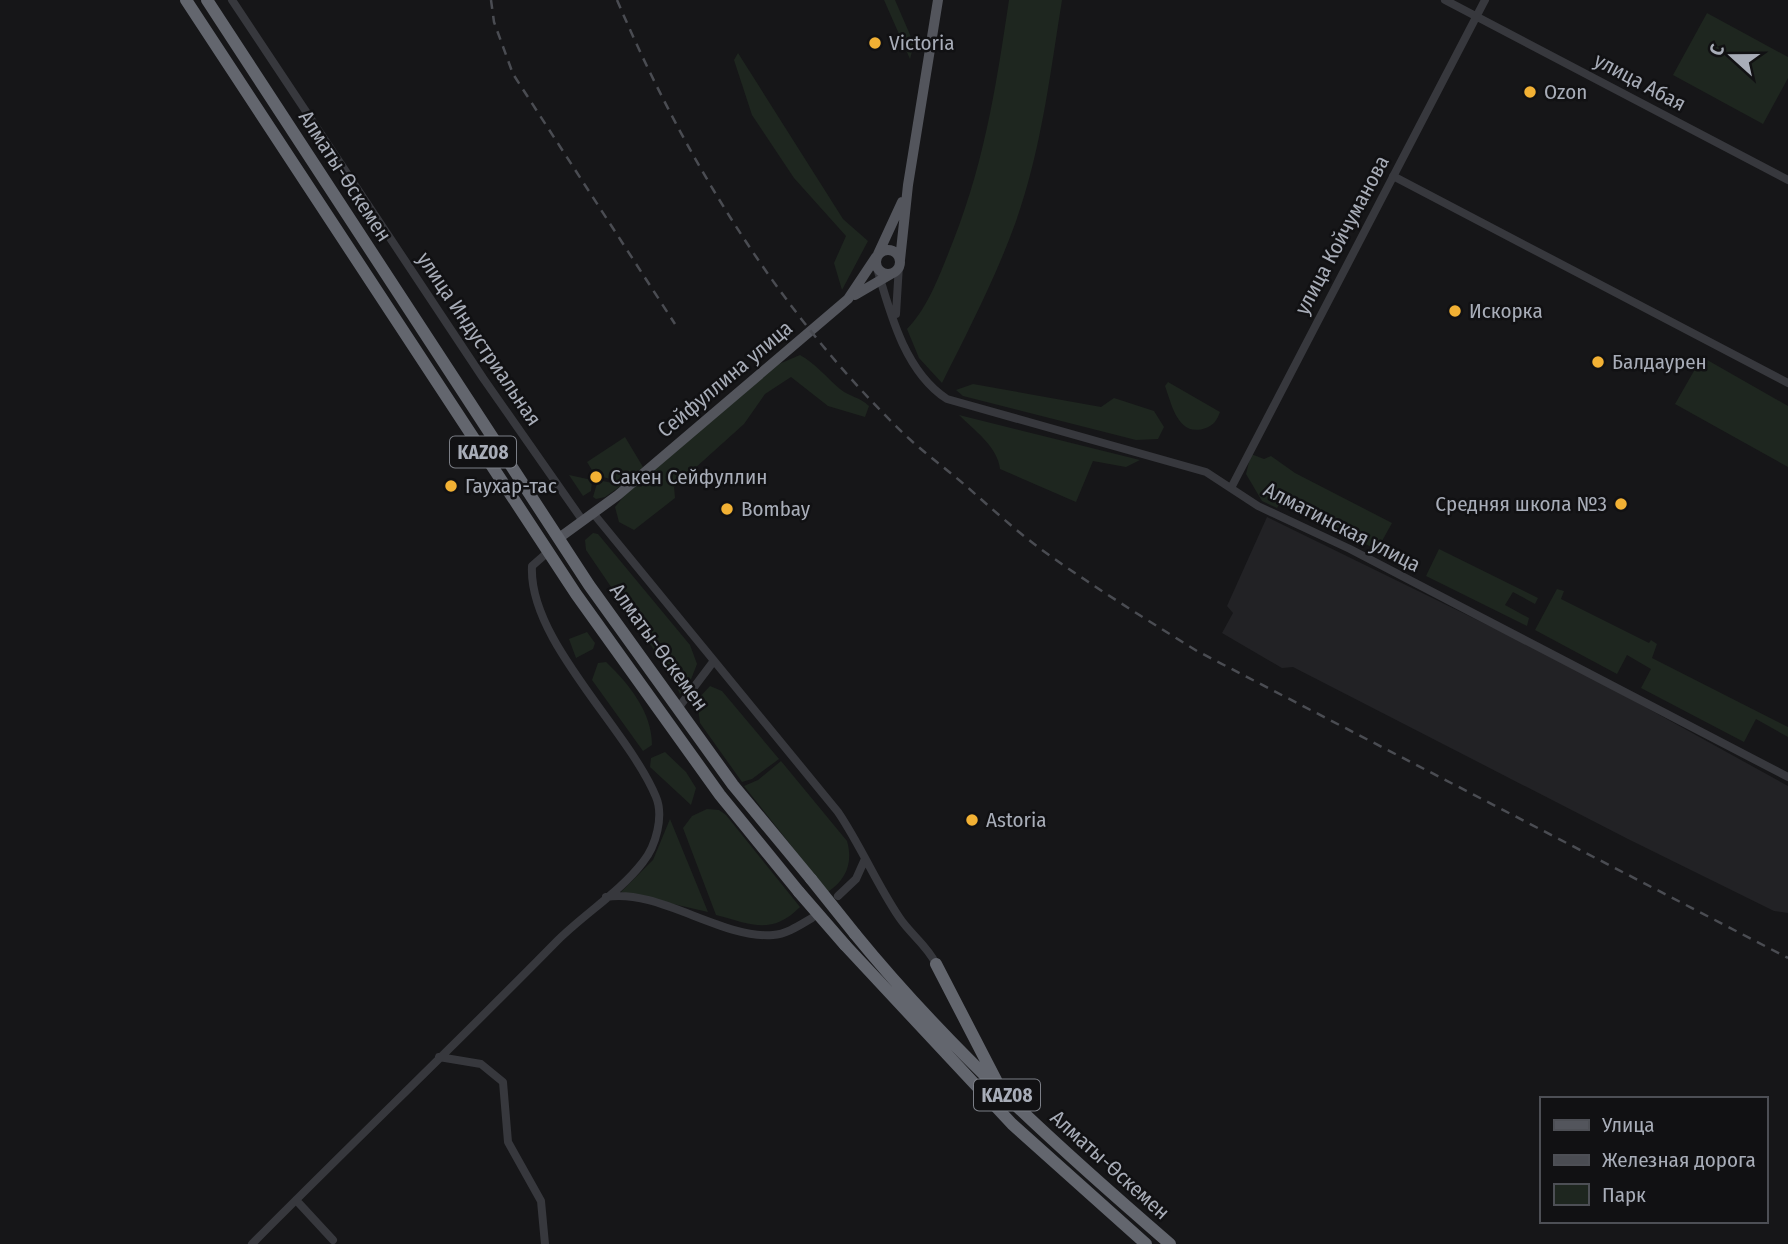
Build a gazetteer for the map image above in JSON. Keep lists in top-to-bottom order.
{
  "streets": {
    "highway": ["Алматы-Өскемен", "KAZ08"],
    "main road": ["Сейфуллина улица"],
    "street": [
      "улица Абая",
      "улица Койчуманова",
      "улица Индустриальная",
      "Алматинская улица"
    ]
  },
  "crossings": [
    ["улица Абая", "улица Койчуманова"],
    ["Алматы-Өскемен", "Сейфуллина улица"],
    ["улица Койчуманова", "Алматинская улица"],
    ["улица Индустриальная", "Сейфуллина улица"]
  ],
  "places": [
    "Victoria",
    "Ozon",
    "Искоркa",
    "Балдаурен",
    "Сакен Сейфуллин",
    "Гаухар-тас",
    "Средняя школа №3",
    "Bombay",
    "Astoria"
  ],
  "legend": ["Улица", "Железная дорога", "Парк"],
  "north": "left"
}
